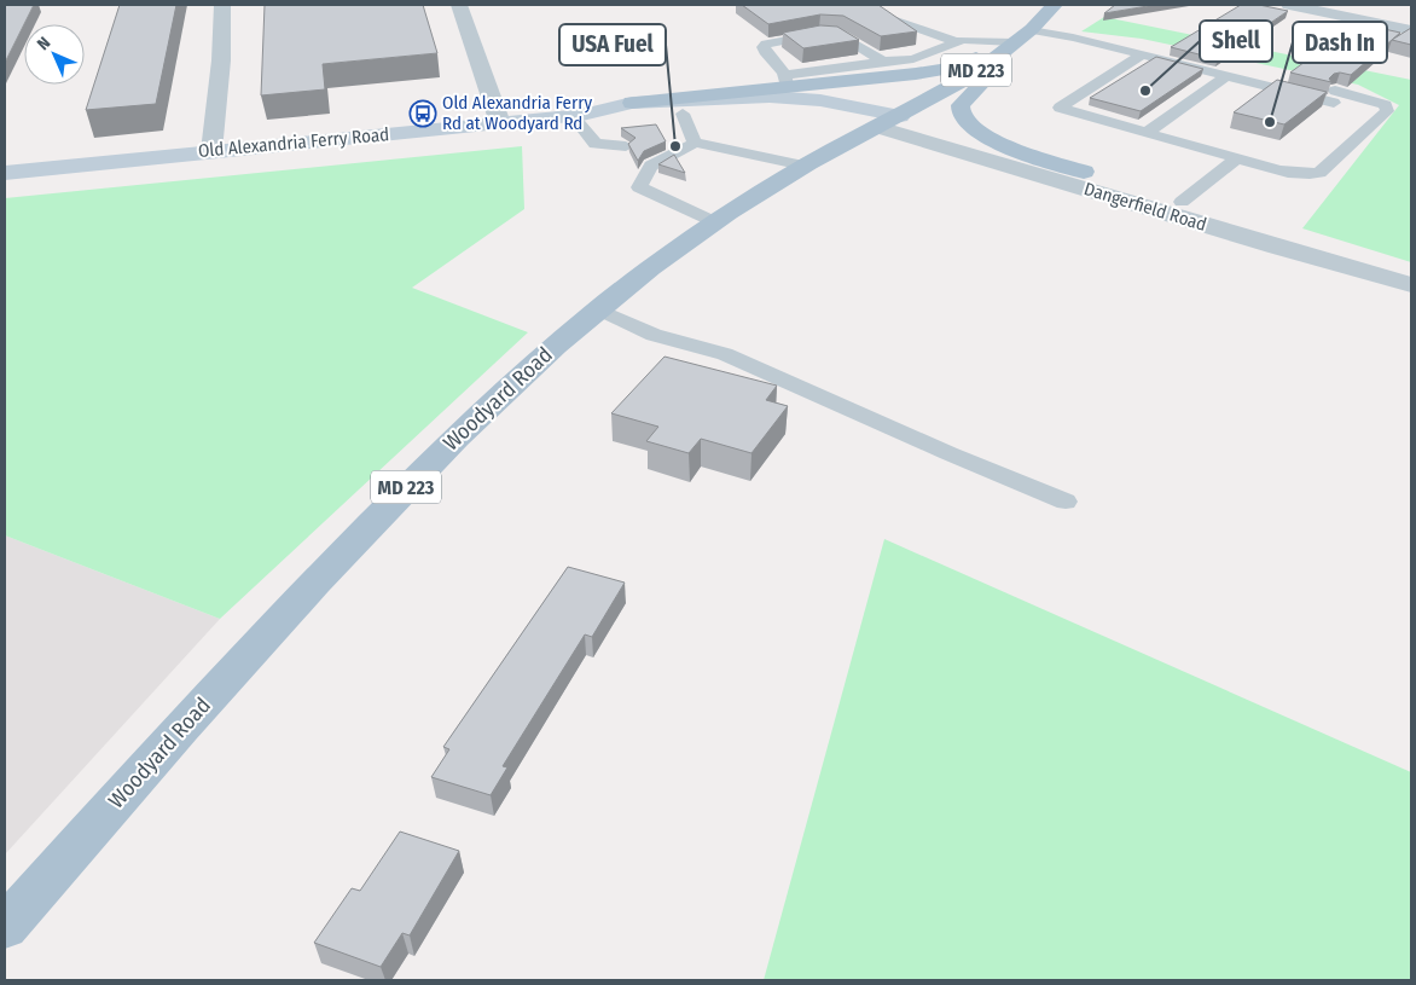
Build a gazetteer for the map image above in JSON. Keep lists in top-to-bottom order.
{
  "streets": {
    "main road": ["MD 223", "Old Alexandria Ferry Road", "Woodyard Road"],
    "street": ["Dangerfield Road"]
  },
  "crossings": [
    ["Old Alexandria Ferry Road", "Dangerfield Road"],
    ["Old Alexandria Ferry Road", "Woodyard Road"],
    ["Dangerfield Road", "Woodyard Road"]
  ],
  "places": {
    "other": ["Shell", "Dash In", "USA Fuel"],
    "bus stop": ["Old Alexandria Ferry Rd at Woodyard Rd"]
  },
  "north": "top left"
}
